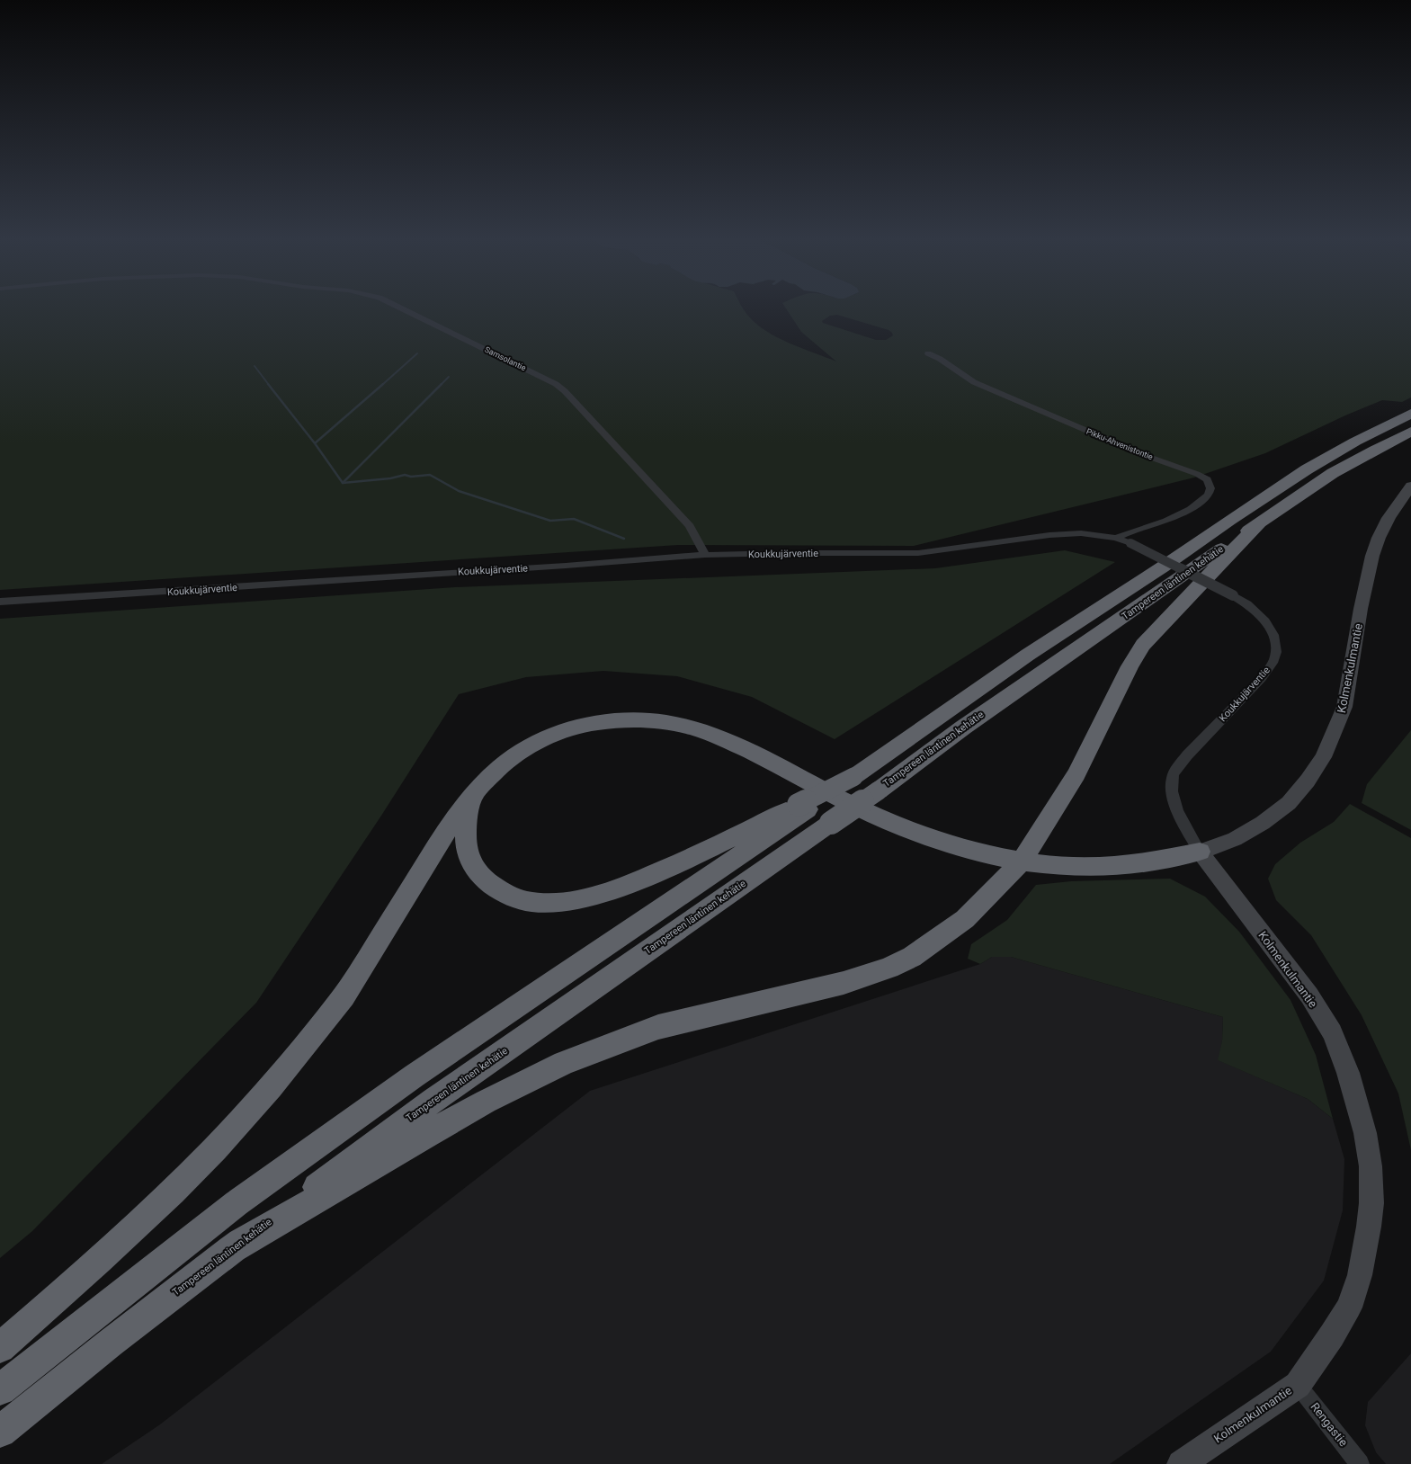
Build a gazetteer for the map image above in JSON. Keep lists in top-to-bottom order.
{
  "streets": {
    "highway": ["Tampereen läntinen kehätie"],
    "street": [
      "Samsolantie",
      "Pikku-Ahvenistontie",
      "Koukkujärventie",
      "Kolmenkulmantie",
      "Rengastie"
    ]
  },
  "crossings": [
    ["Samsolantie", "Koukkujärventie"],
    ["Pikku-Ahvenistontie", "Koukkujärventie"],
    ["Koukkujärventie", "Kolmenkulmantie"],
    ["Kolmenkulmantie", "Rengastie"]
  ]
}
